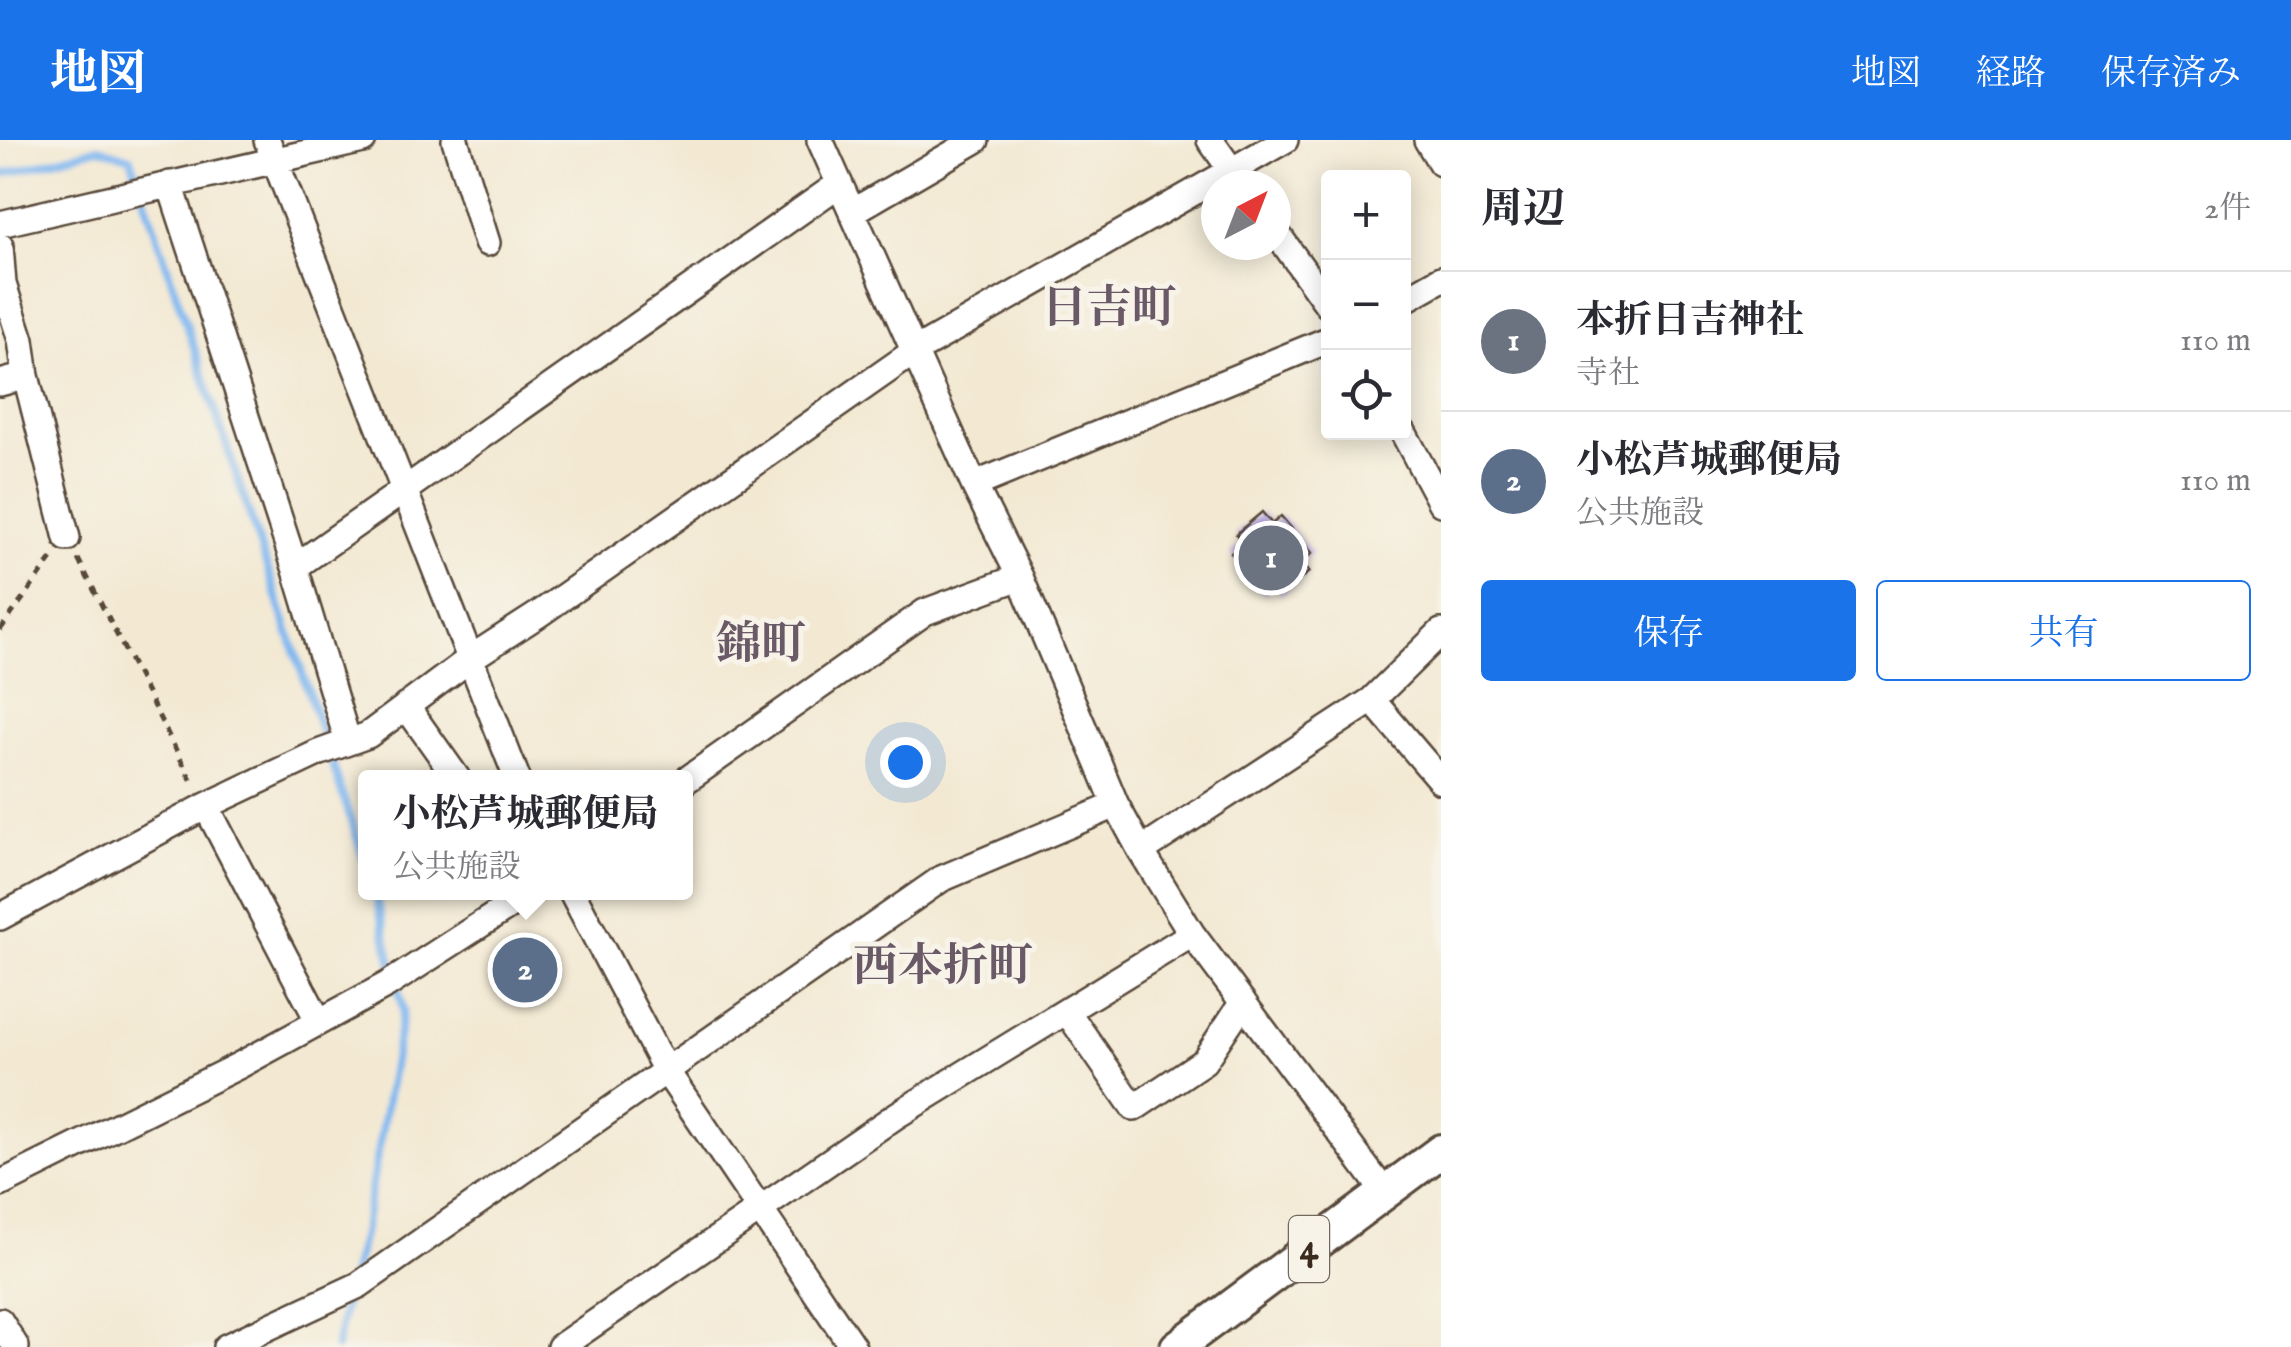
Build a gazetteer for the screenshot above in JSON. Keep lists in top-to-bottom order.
{
  "streets": {
    "main road": ["4"]
  },
  "districts": ["日吉町", "錦町", "西本折町"],
  "north": "top right",
  "page": {
    "header": "地図",
    "nav": ["地図", "経路", "保存済み"],
    "heading": ["周辺", "2件"],
    "map_buttons": ["+", "−"],
    "list": [
      {
        "mark": "1",
        "name": "本折日吉神社",
        "note": "寺社",
        "value": "110 m"
      },
      {
        "mark": "2",
        "name": "小松芦城郵便局",
        "note": "公共施設",
        "value": "110 m"
      }
    ],
    "pins": ["1", "2"],
    "buttons": ["保存", "共有"],
    "popup": ["小松芦城郵便局", "公共施設"]
  }
}
